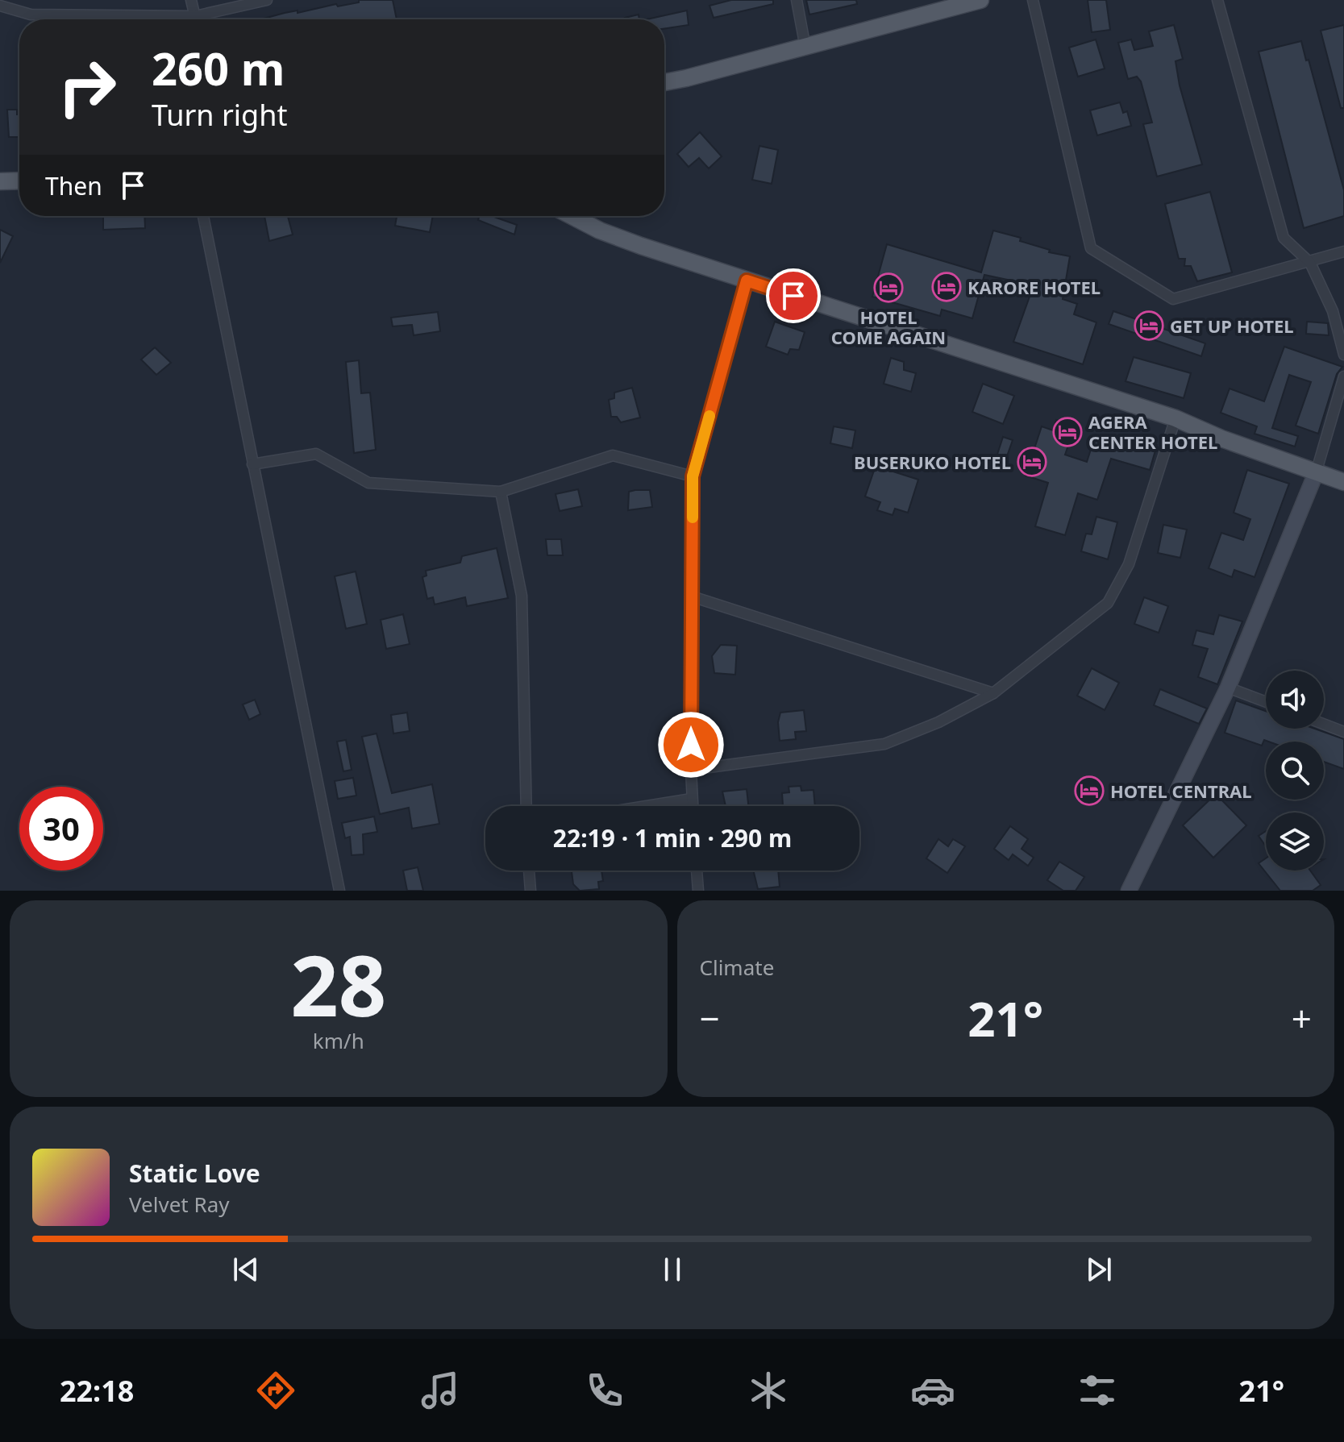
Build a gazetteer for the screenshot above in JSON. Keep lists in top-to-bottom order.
{
  "places": {
    "hotel": [
      "KARORE HOTEL",
      "HOTEL COME AGAIN",
      "GET UP HOTEL",
      "AGERA CENTER HOTEL",
      "BUSERUKO HOTEL",
      "HOTEL CENTRAL"
    ]
  },
  "page": {
    "turn": ["260 m", "Turn right"],
    "then": "Then",
    "limit": "30",
    "trip": "22:19 · 1 min · 290 m",
    "tile": [
      ["28", "km/h"],
      "Climate"
    ],
    "heat": ["−", "21°", "+"],
    "song": ["Static Love", "Velvet Ray"],
    "tabs": ["22:18", "21°"]
  }
}
